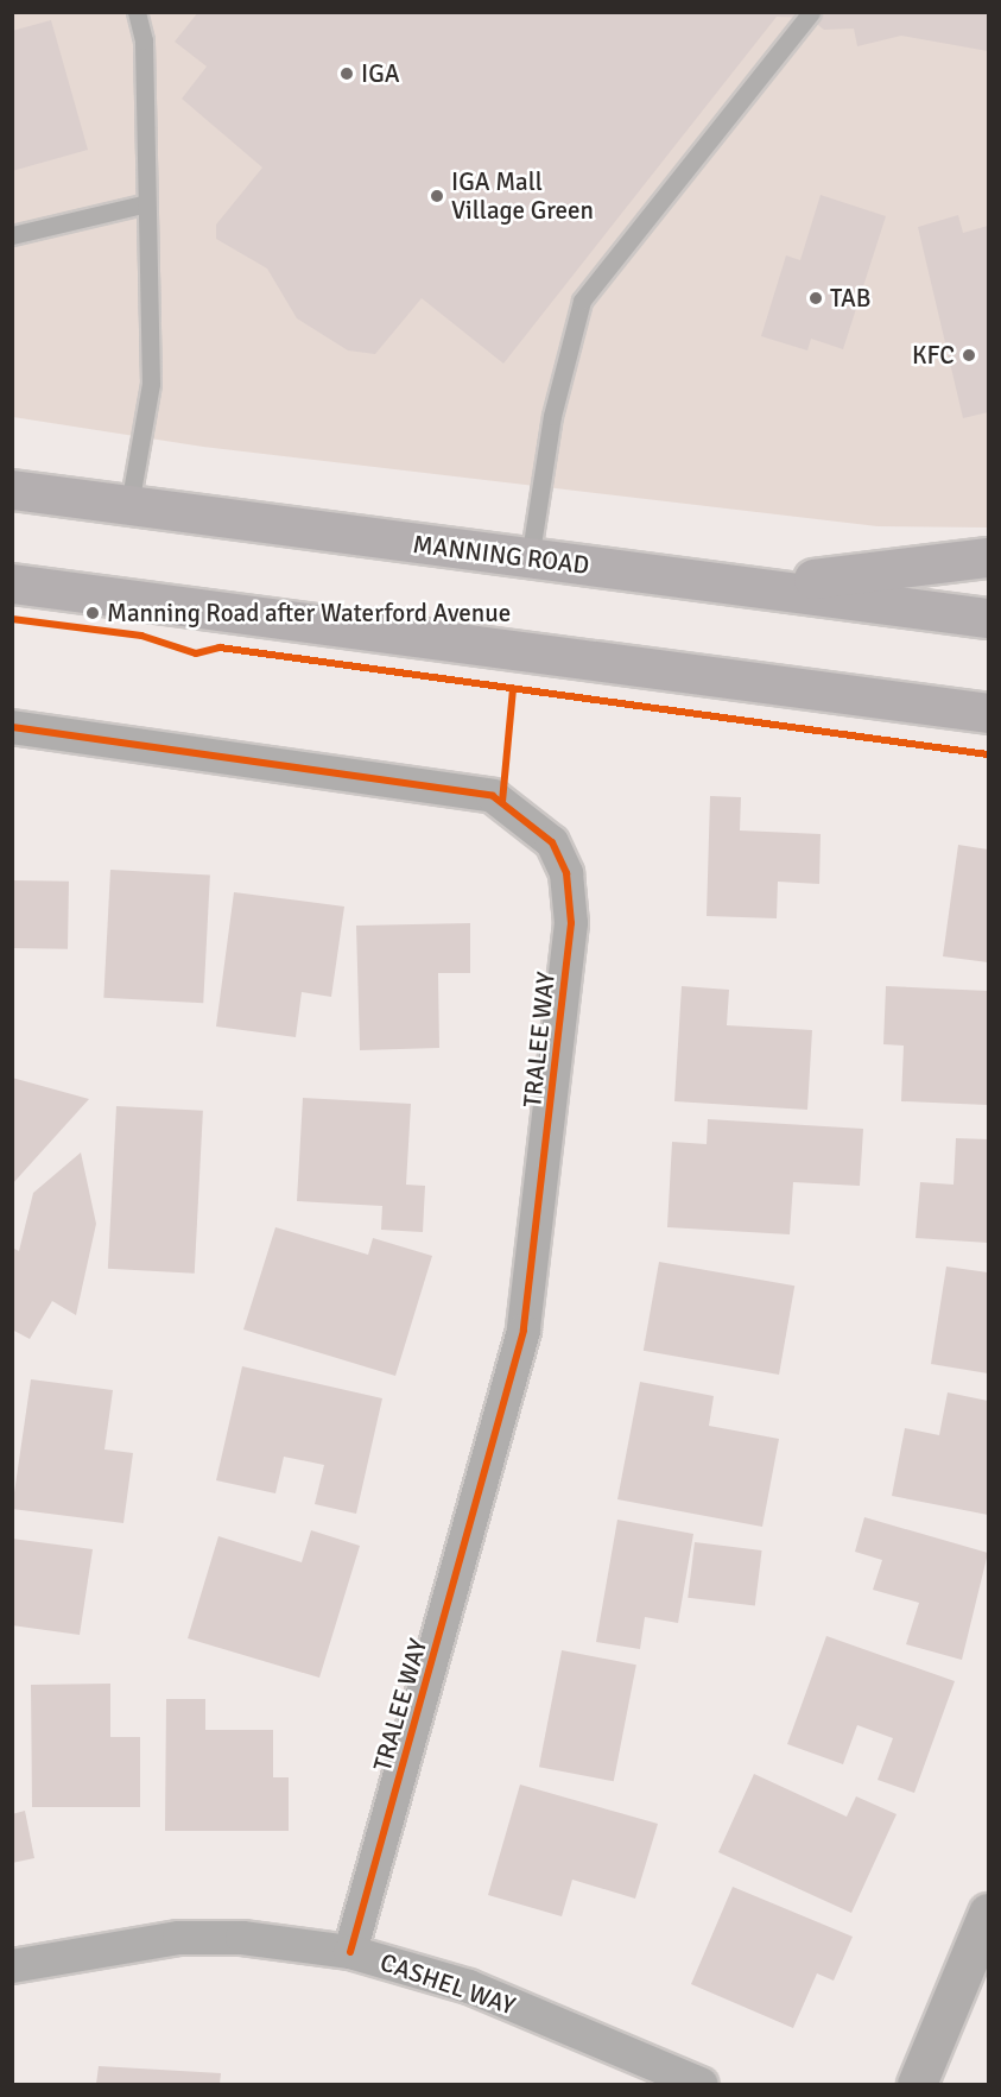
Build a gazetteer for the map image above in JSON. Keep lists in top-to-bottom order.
{
  "streets": {
    "main road": ["MANNING ROAD"],
    "street": ["TRALEE WAY", "CASHEL WAY"]
  },
  "crossings": [
    ["TRALEE WAY", "CASHEL WAY"]
  ],
  "places": [
    "IGA",
    "IGA Mall Village Green",
    "TAB",
    "KFC",
    "Manning Road after Waterford Avenue"
  ]
}
